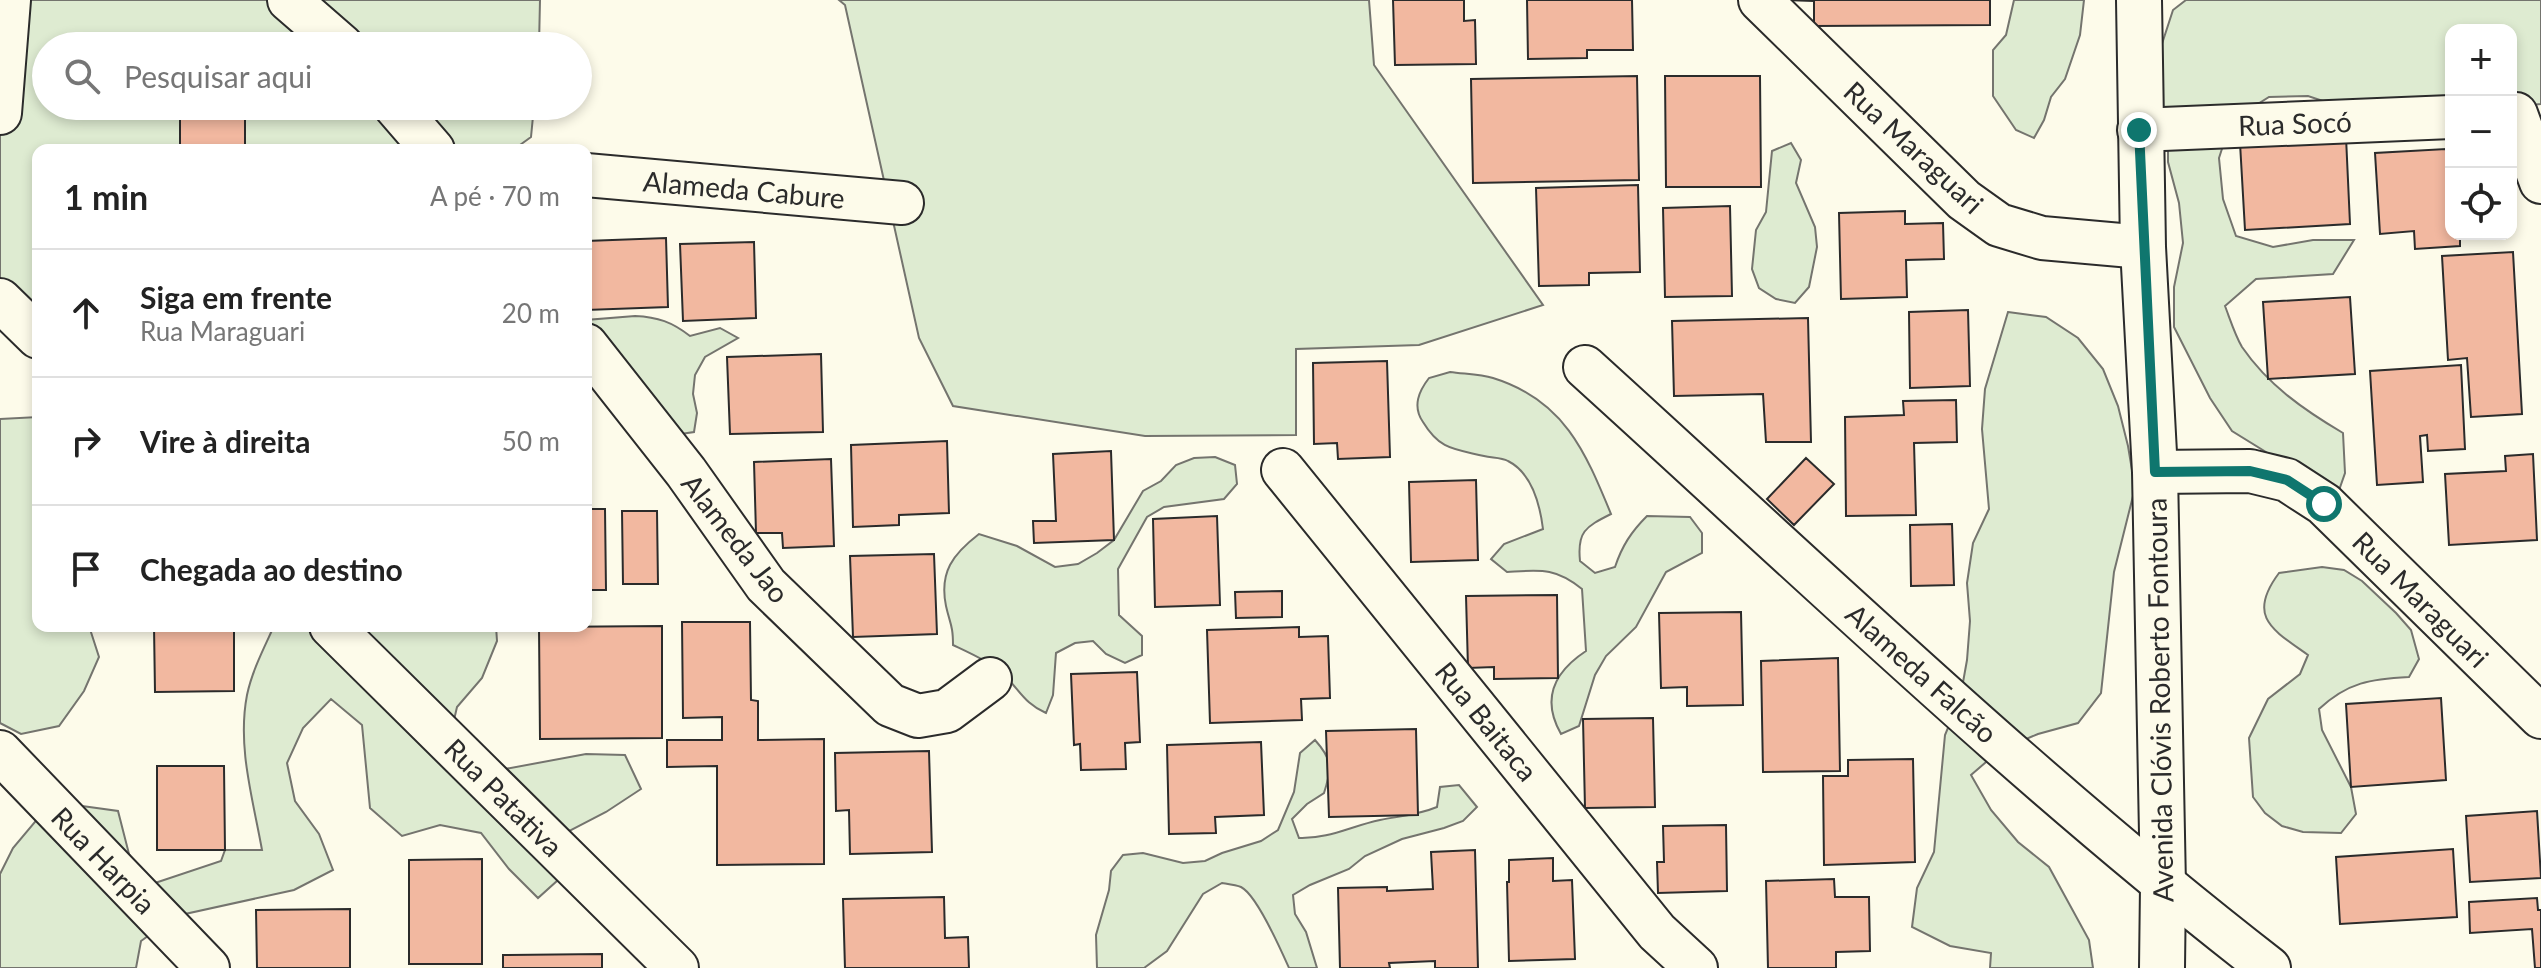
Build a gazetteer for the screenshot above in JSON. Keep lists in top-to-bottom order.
{
  "streets": {
    "street": [
      "Rua Socó",
      "Rua Maraguari",
      "Alameda Cabure",
      "Alameda Jao",
      "Alameda Falcão",
      "Avenida Clóvis Roberto Fontoura",
      "Rua Baitaca",
      "Rua Patativa",
      "Rua Harpia"
    ]
  },
  "crossings": [
    ["Rua Socó", "Avenida Clóvis Roberto Fontoura"],
    ["Rua Maraguari", "Avenida Clóvis Roberto Fontoura"],
    ["Alameda Falcão", "Avenida Clóvis Roberto Fontoura"]
  ],
  "page": {
    "map_buttons": ["+", "−"],
    "search": "Pesquisar aqui",
    "heading": ["1 min", "A pé · 70 m"],
    "list": [
      ["Siga em frente", "Rua Maraguari", "20 m"],
      ["Vire à direita", "50 m"],
      "Chegada ao destino"
    ]
  }
}
